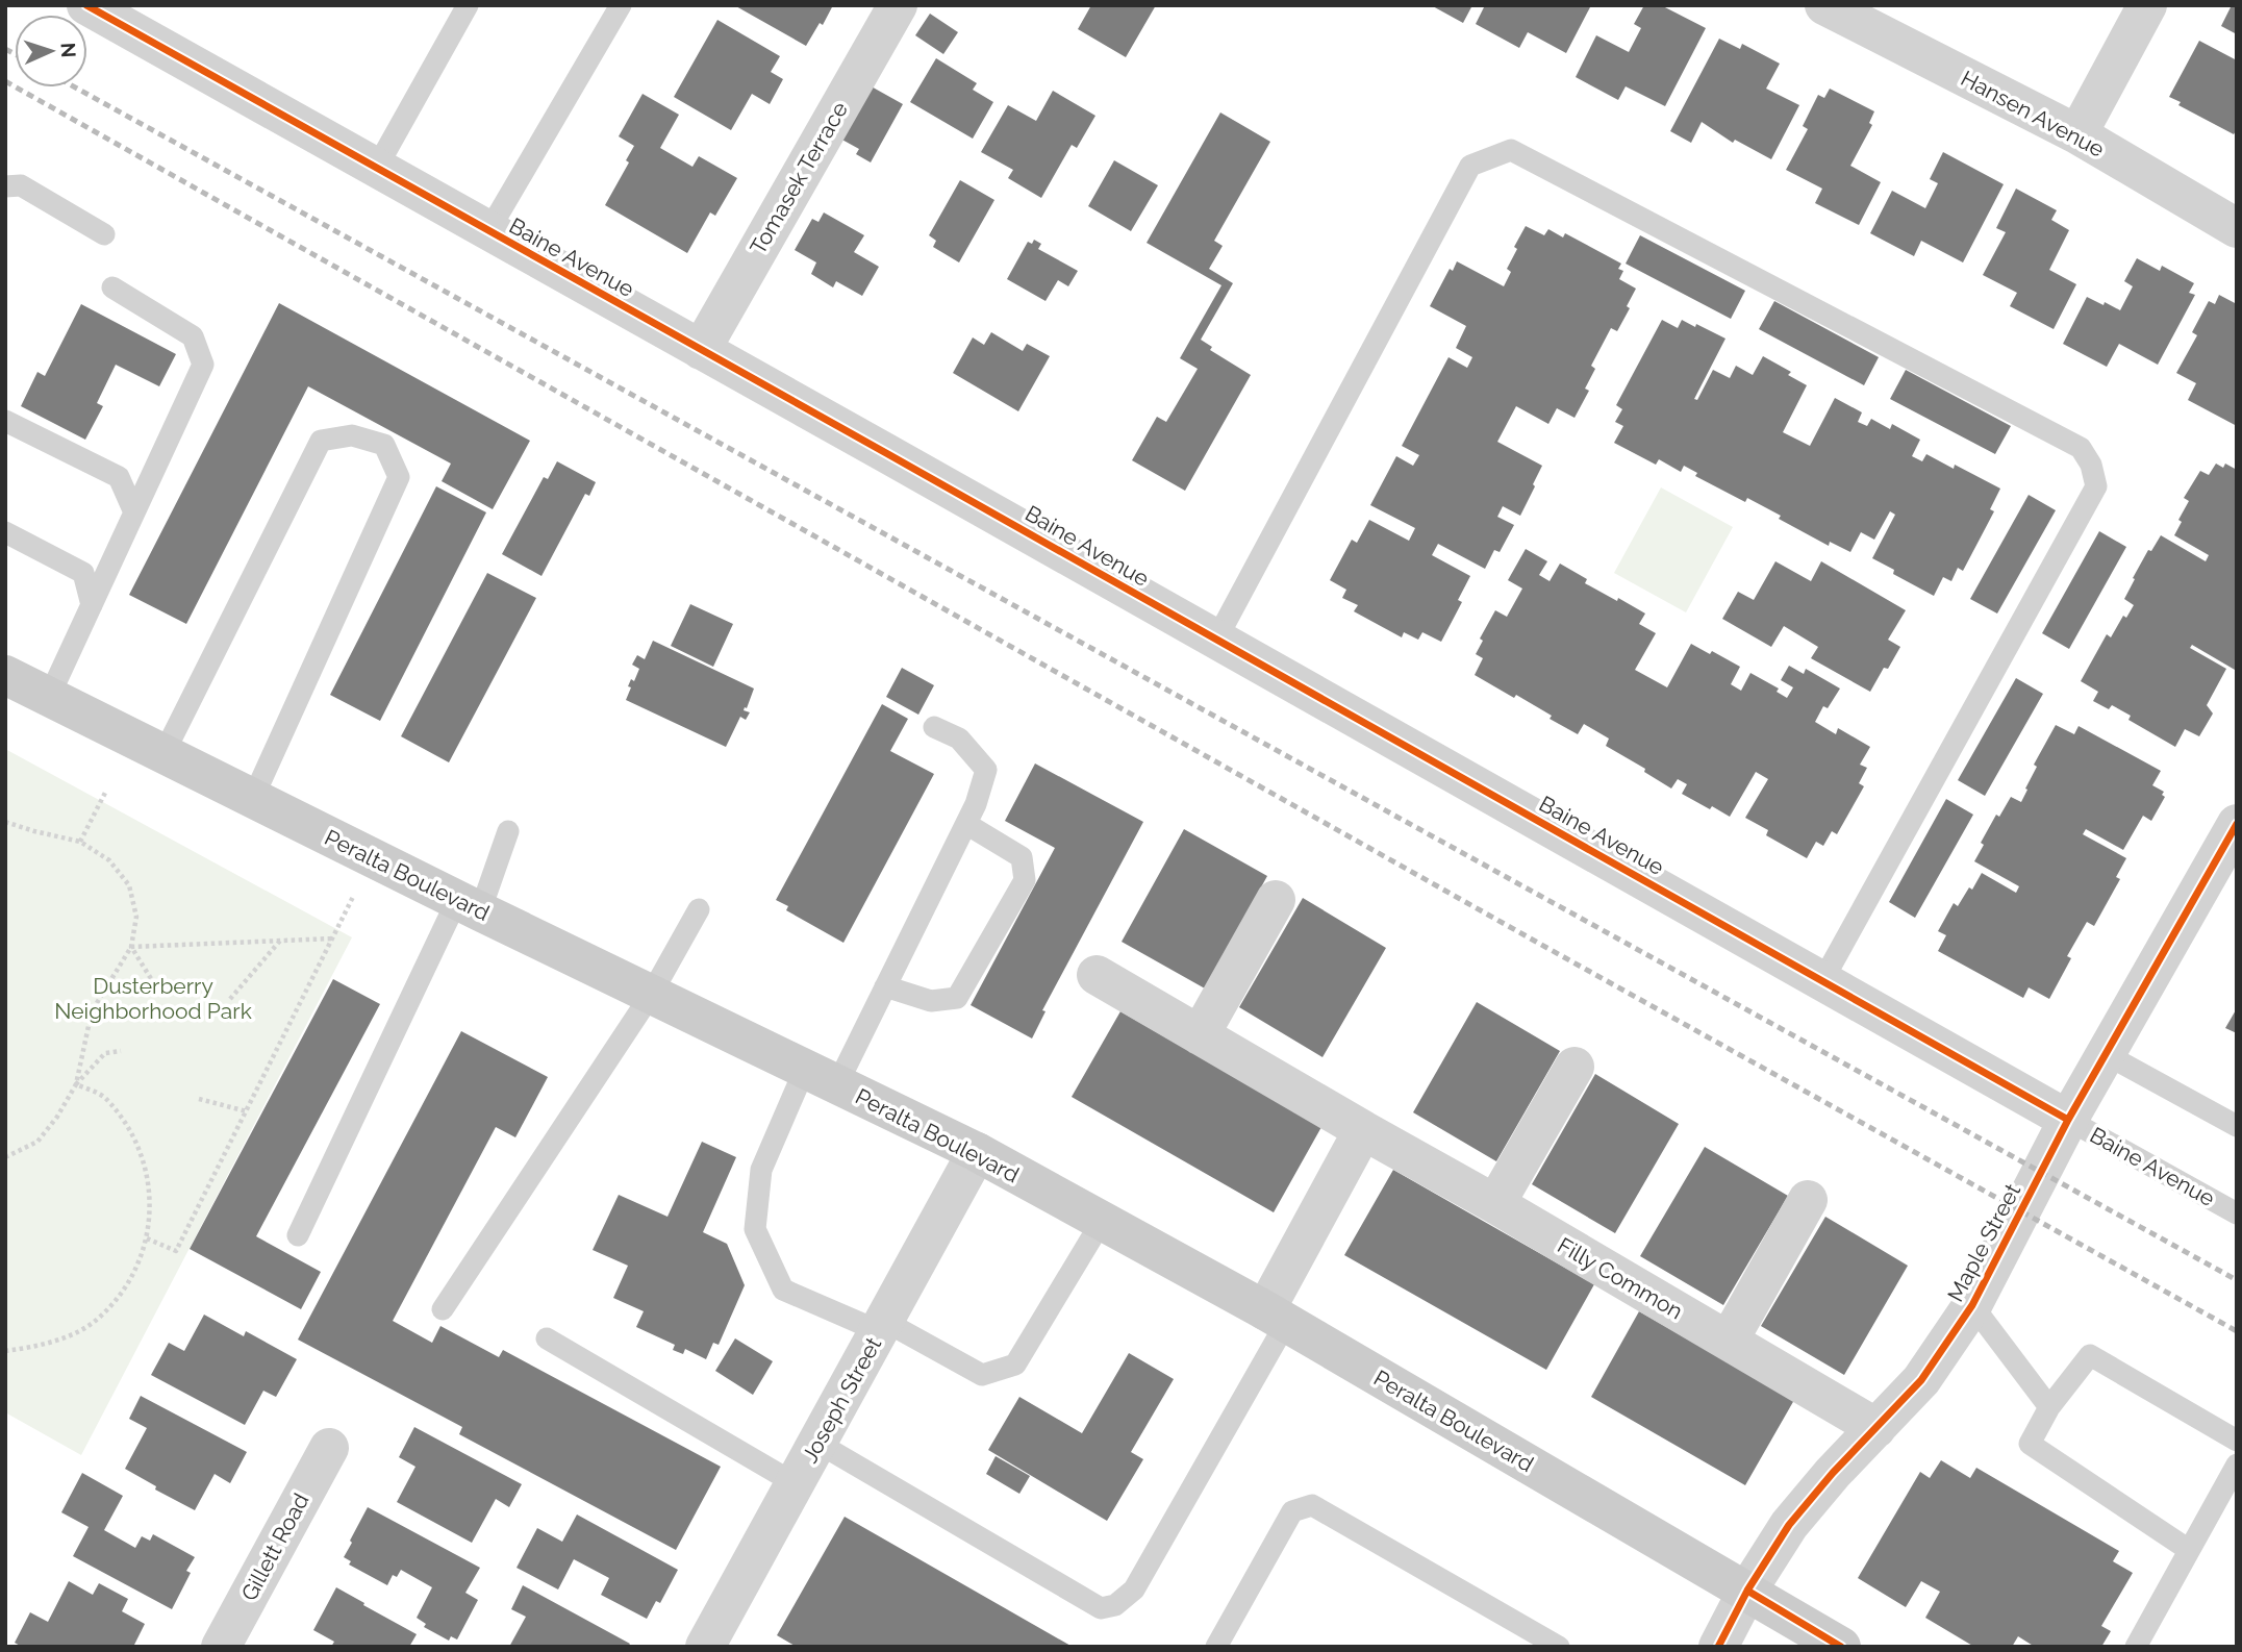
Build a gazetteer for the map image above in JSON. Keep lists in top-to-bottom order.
{
  "streets": {
    "main road": ["Peralta Boulevard"],
    "street": [
      "Hansen Avenue",
      "Tomasek Terrace",
      "Baine Avenue",
      "Maple Street",
      "Filly Common",
      "Joseph Street",
      "Gillett Road"
    ]
  },
  "crossings": [
    ["Tomasek Terrace", "Baine Avenue"],
    ["Baine Avenue", "Maple Street"],
    ["Peralta Boulevard", "Maple Street"],
    ["Peralta Boulevard", "Joseph Street"],
    ["Maple Street", "Filly Common"]
  ],
  "parks": ["Dusterberry Neighborhood Park"],
  "north": "right"
}
